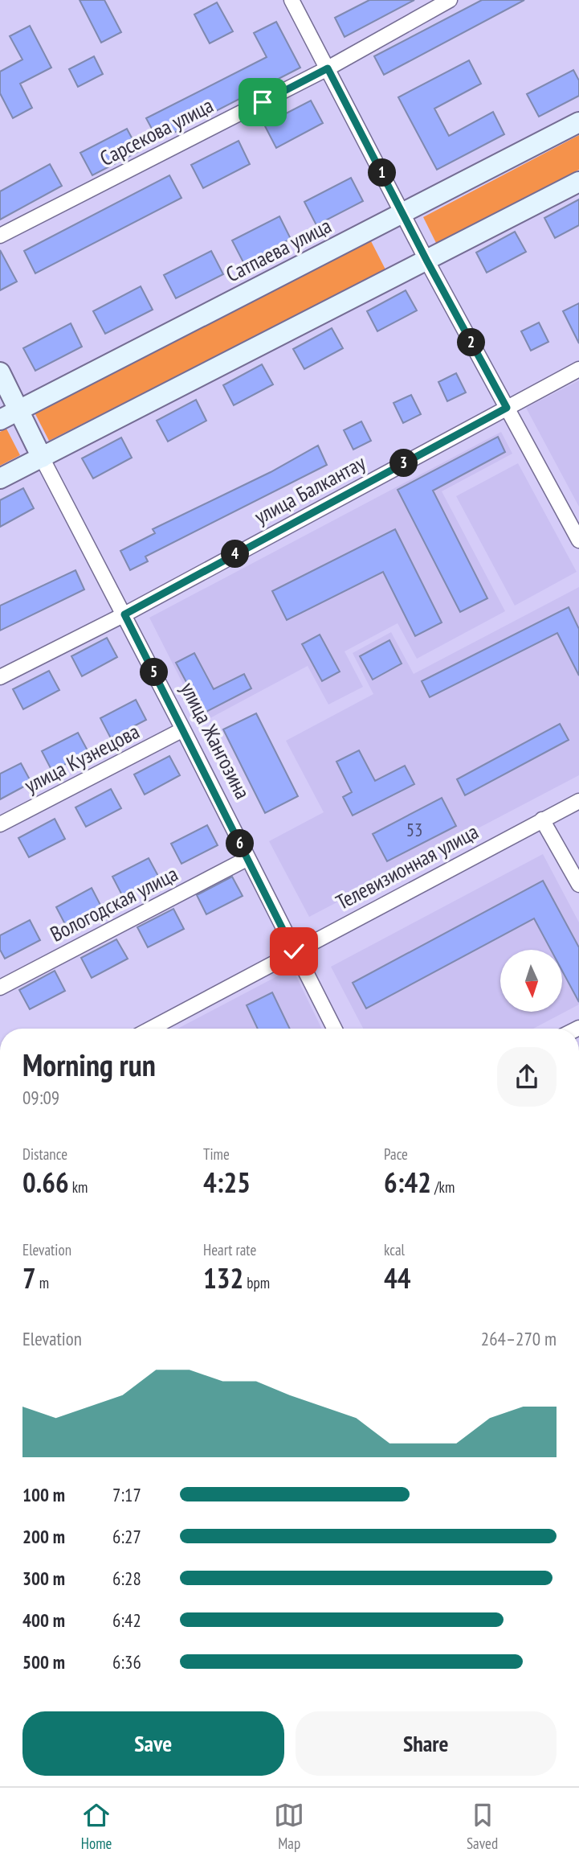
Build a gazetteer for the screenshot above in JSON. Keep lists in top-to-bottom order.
{
  "streets": {
    "main road": ["Сатпаева улица", "улица Жангозина"],
    "street": [
      "Сарсекова улица",
      "улица Балкантау",
      "улица Кузнецова",
      "Телевизионная улица",
      "Вологодская улица"
    ]
  },
  "crossings": [
    ["Сатпаева улица", "улица Жангозина"],
    ["улица Балкантау", "улица Жангозина"],
    ["улица Жангозина", "улица Кузнецова"],
    ["улица Жангозина", "Телевизионная улица"],
    ["улица Жангозина", "Вологодская улица"]
  ],
  "house_numbers": ["53"],
  "north": "bottom",
  "page": {
    "pins": [
      "1",
      "2",
      "3",
      "4",
      "5",
      "6"
    ],
    "heading": ["Morning run", "09:09"],
    "stats": [
      ["Distance", "0.66 km"],
      ["Time", "4:25"],
      ["Pace", "6:42 /km"],
      ["Elevation", "7 m"],
      ["Heart rate", "132 bpm"],
      ["kcal", "44"]
    ],
    "chart": ["Elevation", "264–270 m"],
    "list": [
      {
        "name": "100 m",
        "note": "7:17"
      },
      {
        "name": "200 m",
        "note": "6:27"
      },
      {
        "name": "300 m",
        "note": "6:28"
      },
      {
        "name": "400 m",
        "note": "6:42"
      },
      {
        "name": "500 m",
        "note": "6:36"
      }
    ],
    "buttons": ["Save", "Share"],
    "tabs": ["Home", "Map", "Saved"]
  }
}
